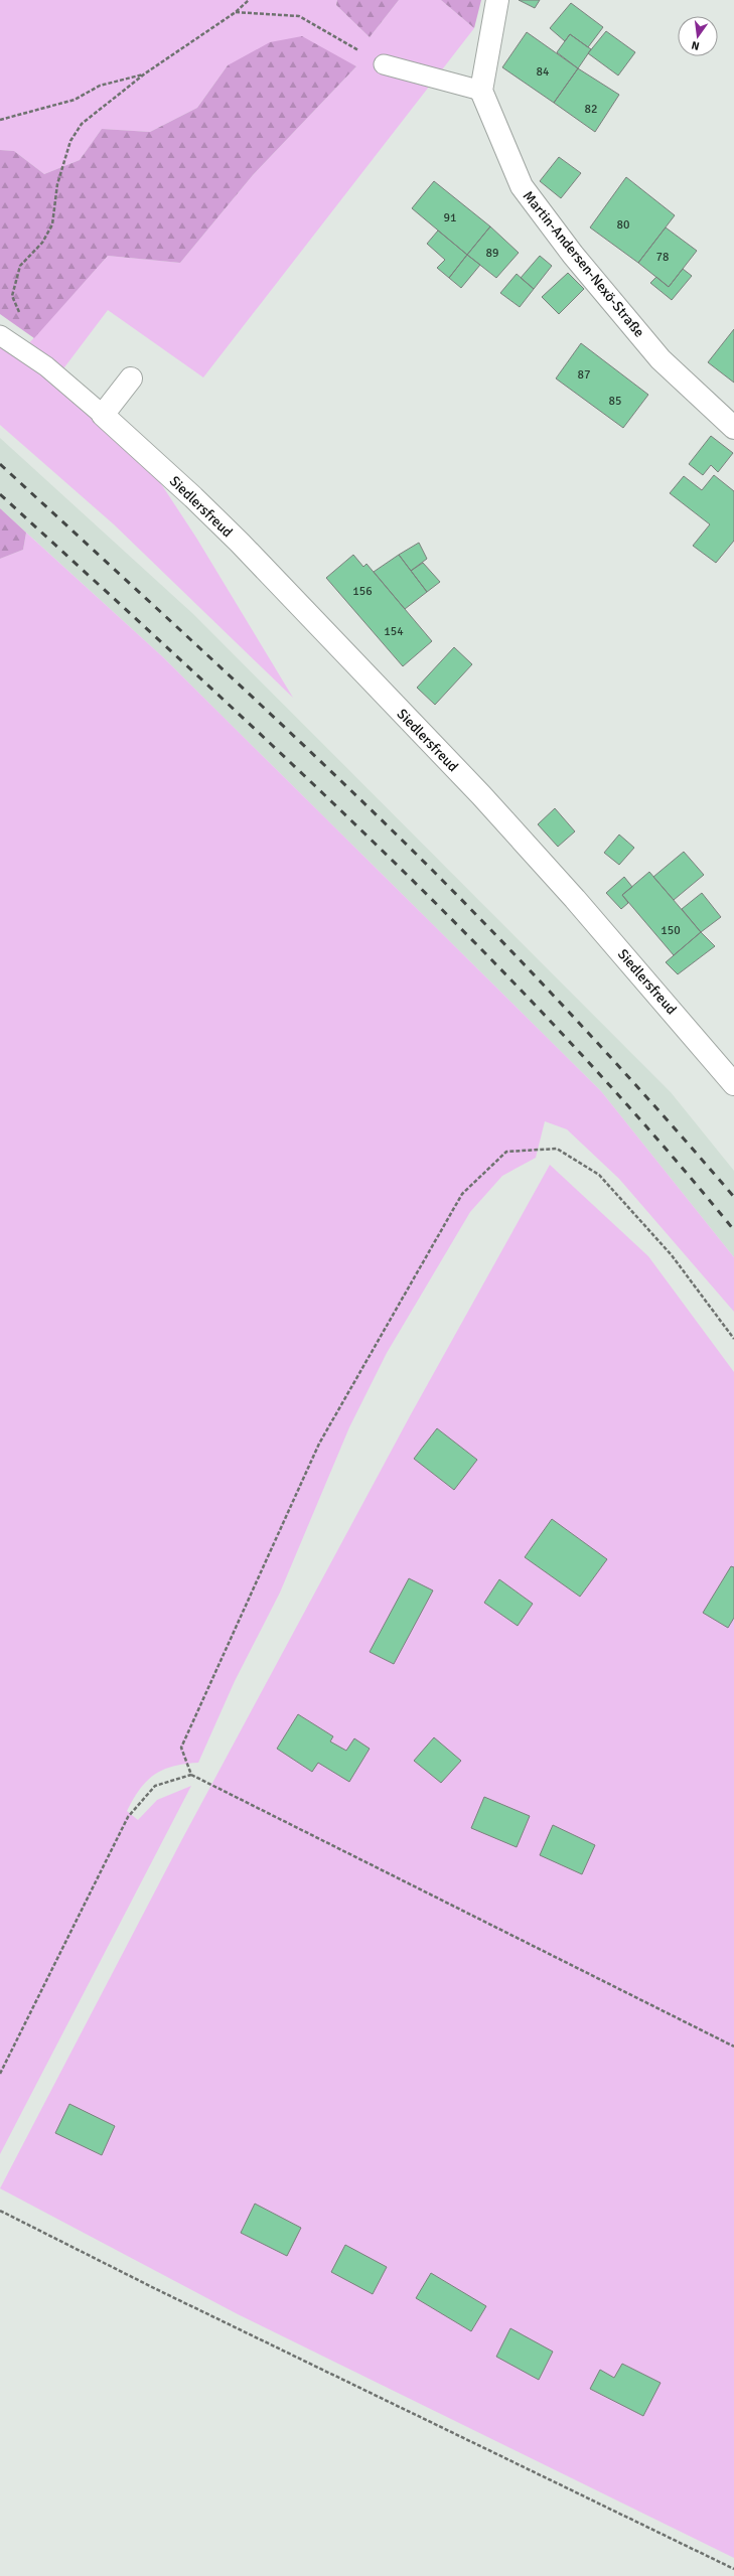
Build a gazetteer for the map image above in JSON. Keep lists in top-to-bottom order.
{
  "streets": {
    "street": ["Martin-Andersen-Nexö-Straße", "Siedlersfreud"]
  },
  "house_numbers": [
    "84",
    "82",
    "91",
    "80",
    "89",
    "78",
    "87",
    "85",
    "156",
    "154",
    "150"
  ],
  "north": "bottom"
}
